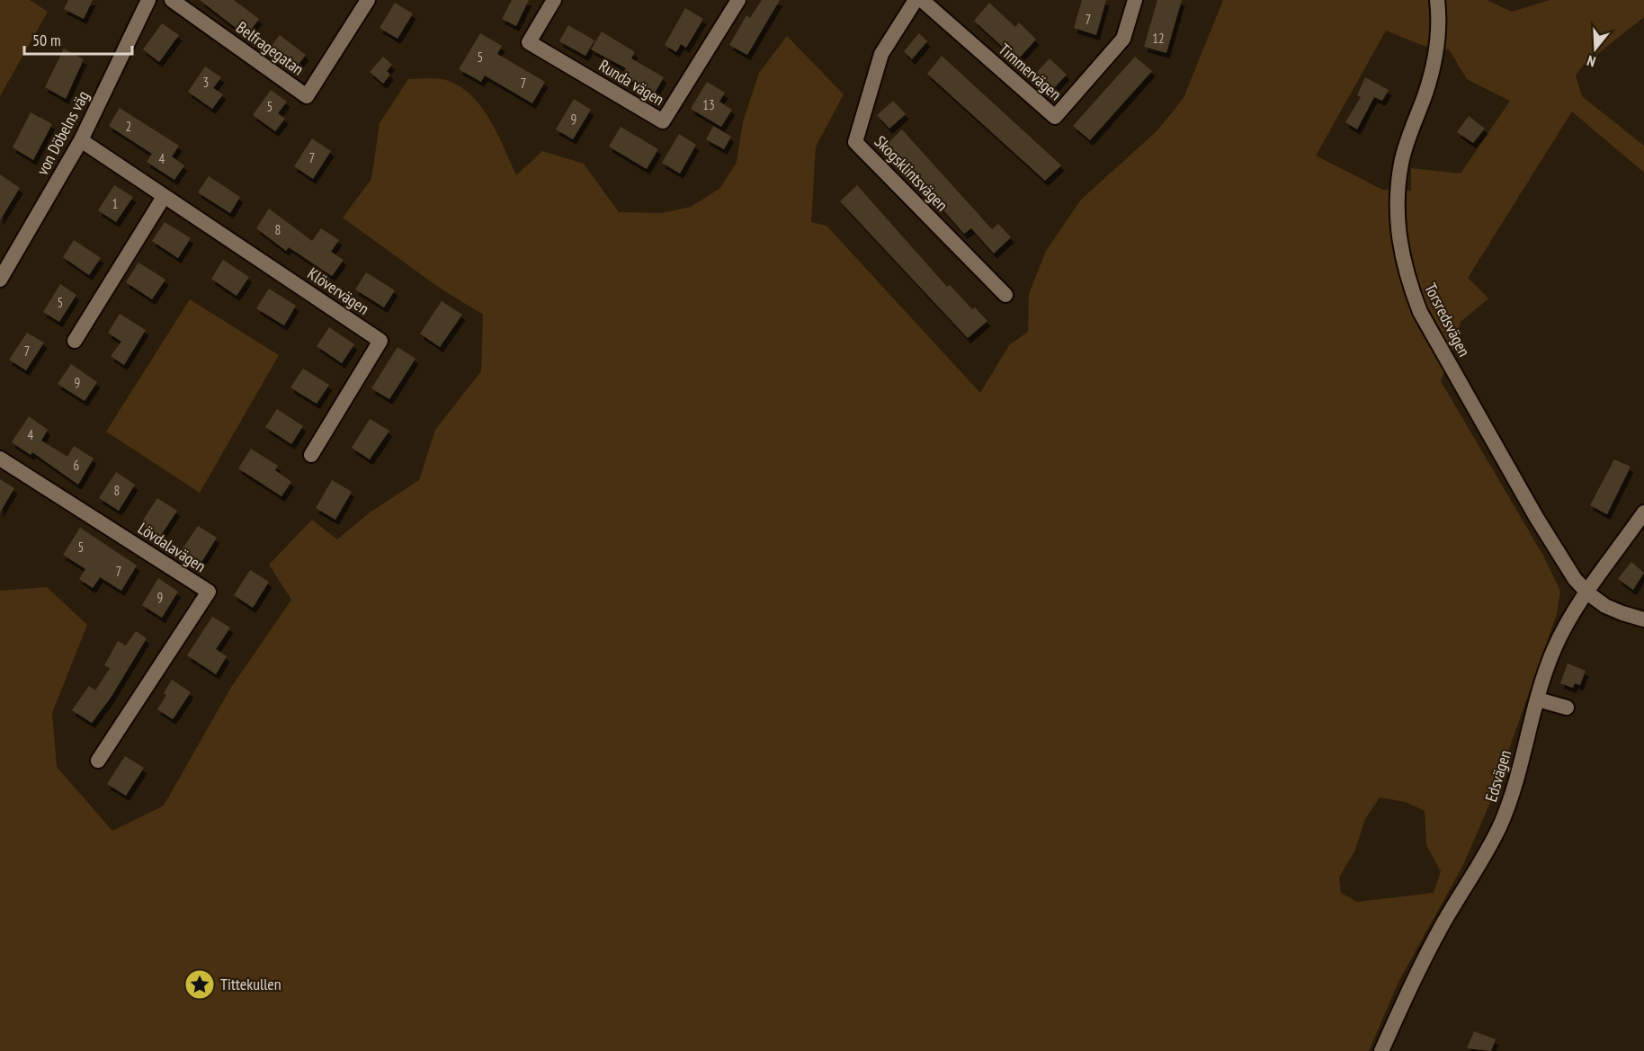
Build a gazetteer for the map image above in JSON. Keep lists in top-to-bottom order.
{
  "streets": {
    "street": [
      "Belfragegatan",
      "Timmervägen",
      "Runda vägen",
      "von Döbelns väg",
      "Skogsklintsvägen",
      "Klövervägen",
      "Torsredsvägen",
      "Lövdalavägen",
      "Edsvägen"
    ]
  },
  "crossings": [
    ["von Döbelns väg", "Klövervägen"],
    ["Torsredsvägen", "Edsvägen"]
  ],
  "places": {
    "place": ["Tittekullen"]
  },
  "house_numbers": [
    "7",
    "12",
    "5",
    "3",
    "7",
    "13",
    "5",
    "9",
    "2",
    "7",
    "4",
    "1",
    "8",
    "5",
    "7",
    "9",
    "4",
    "6",
    "8",
    "5",
    "7",
    "9"
  ],
  "scale_bar": "50 m",
  "north": "bottom"
}
